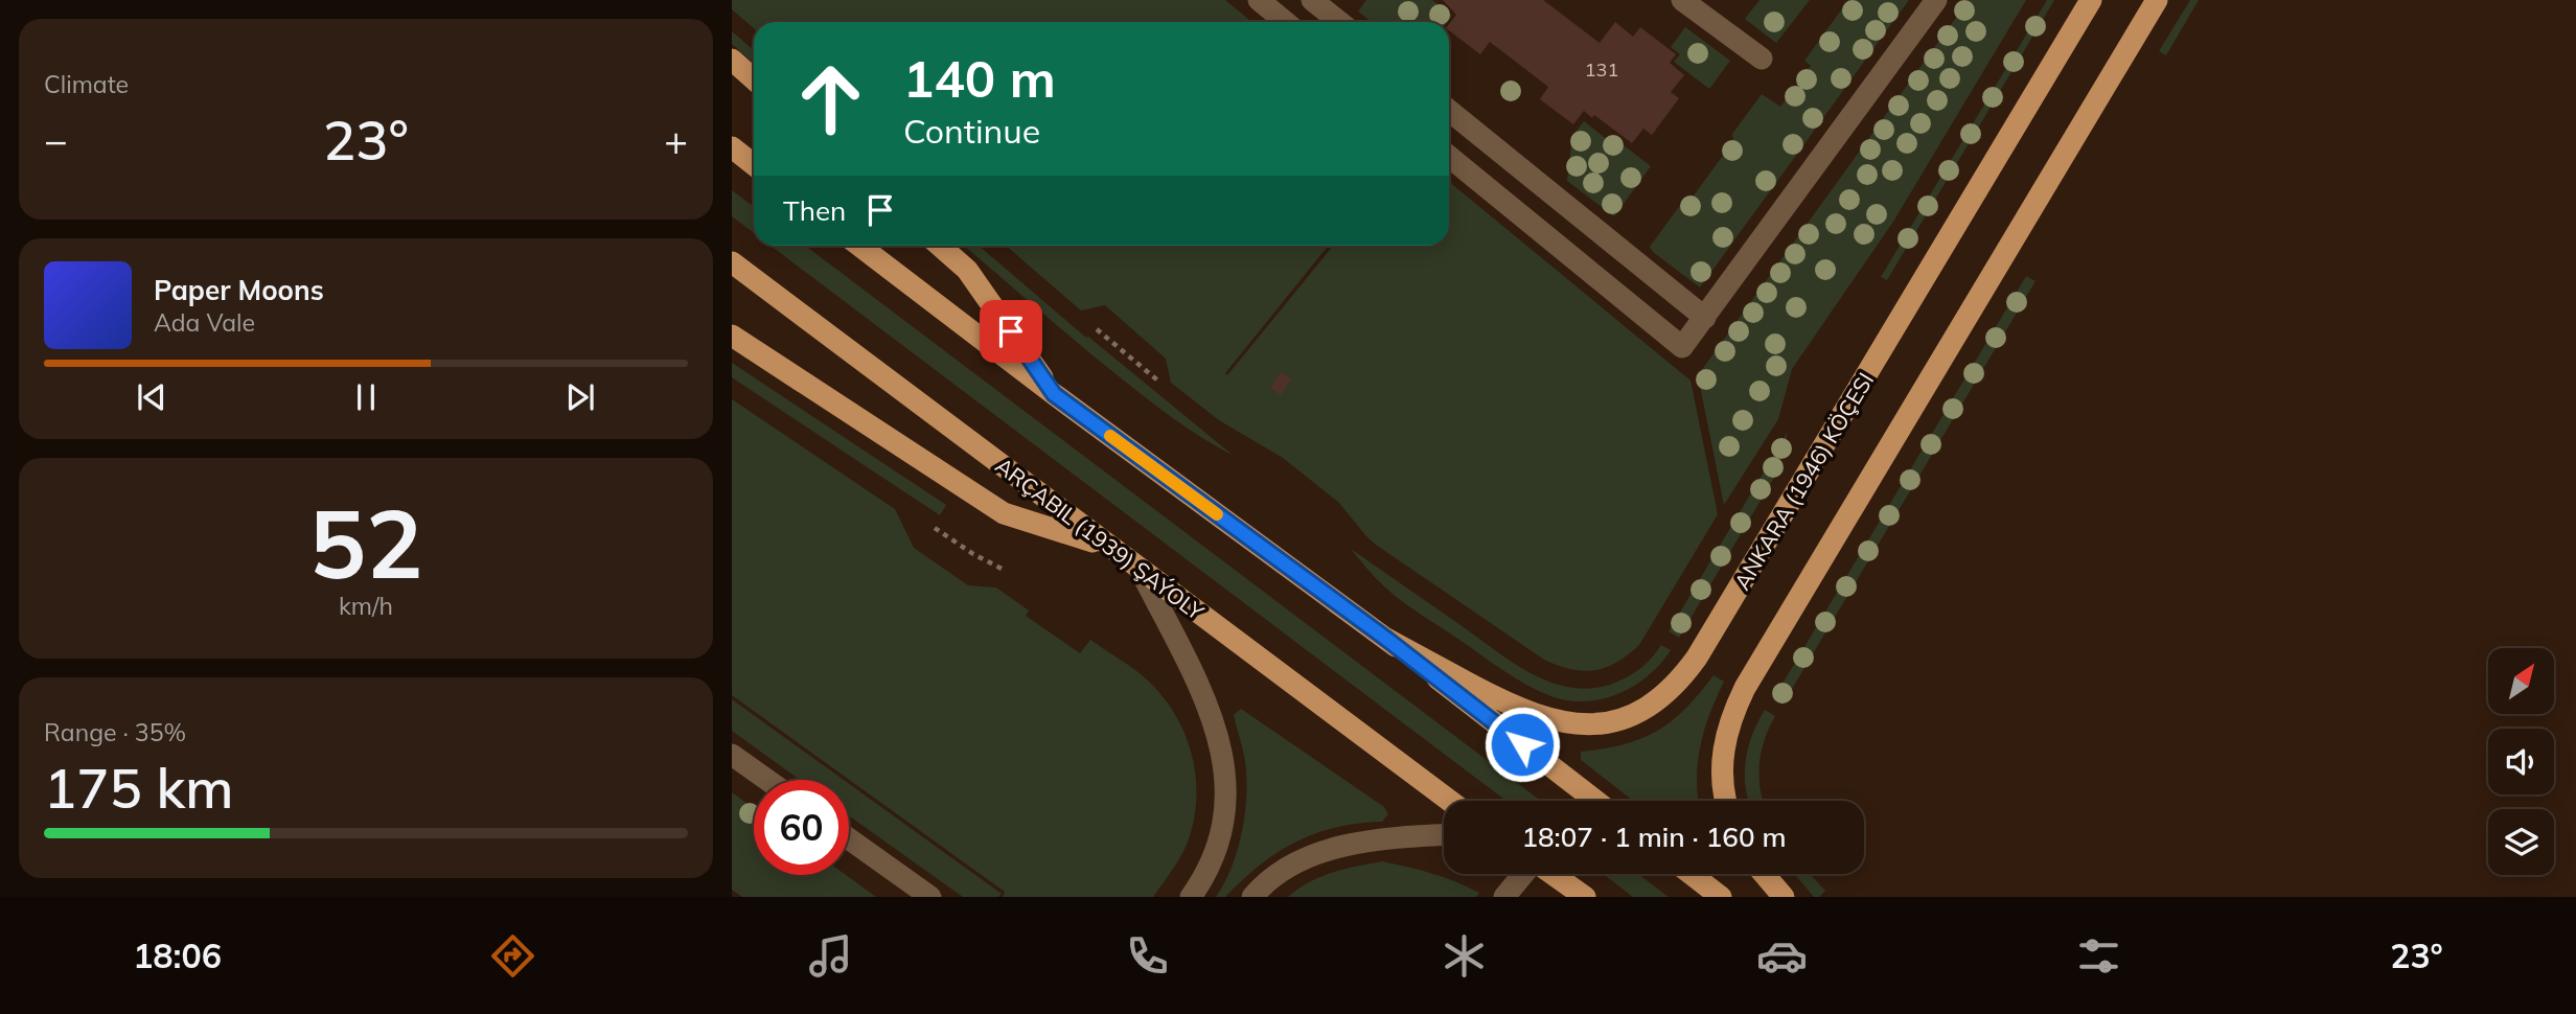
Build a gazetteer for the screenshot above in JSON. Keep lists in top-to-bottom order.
{
  "streets": {
    "main road": ["ANKARA (1946) KÖÇESI", "ARÇABIL (1939) ŞAÝOLY"]
  },
  "house_numbers": ["131"],
  "north": "top right",
  "page": {
    "tile": [
      "Climate",
      ["52", "km/h"],
      ["Range · 35%", "175 km"]
    ],
    "turn": ["140 m", "Continue"],
    "heat": ["−", "23°", "+"],
    "then": "Then",
    "song": ["Paper Moons", "Ada Vale"],
    "limit": "60",
    "trip": "18:07 · 1 min · 160 m",
    "tabs": ["18:06", "23°"]
  }
}
